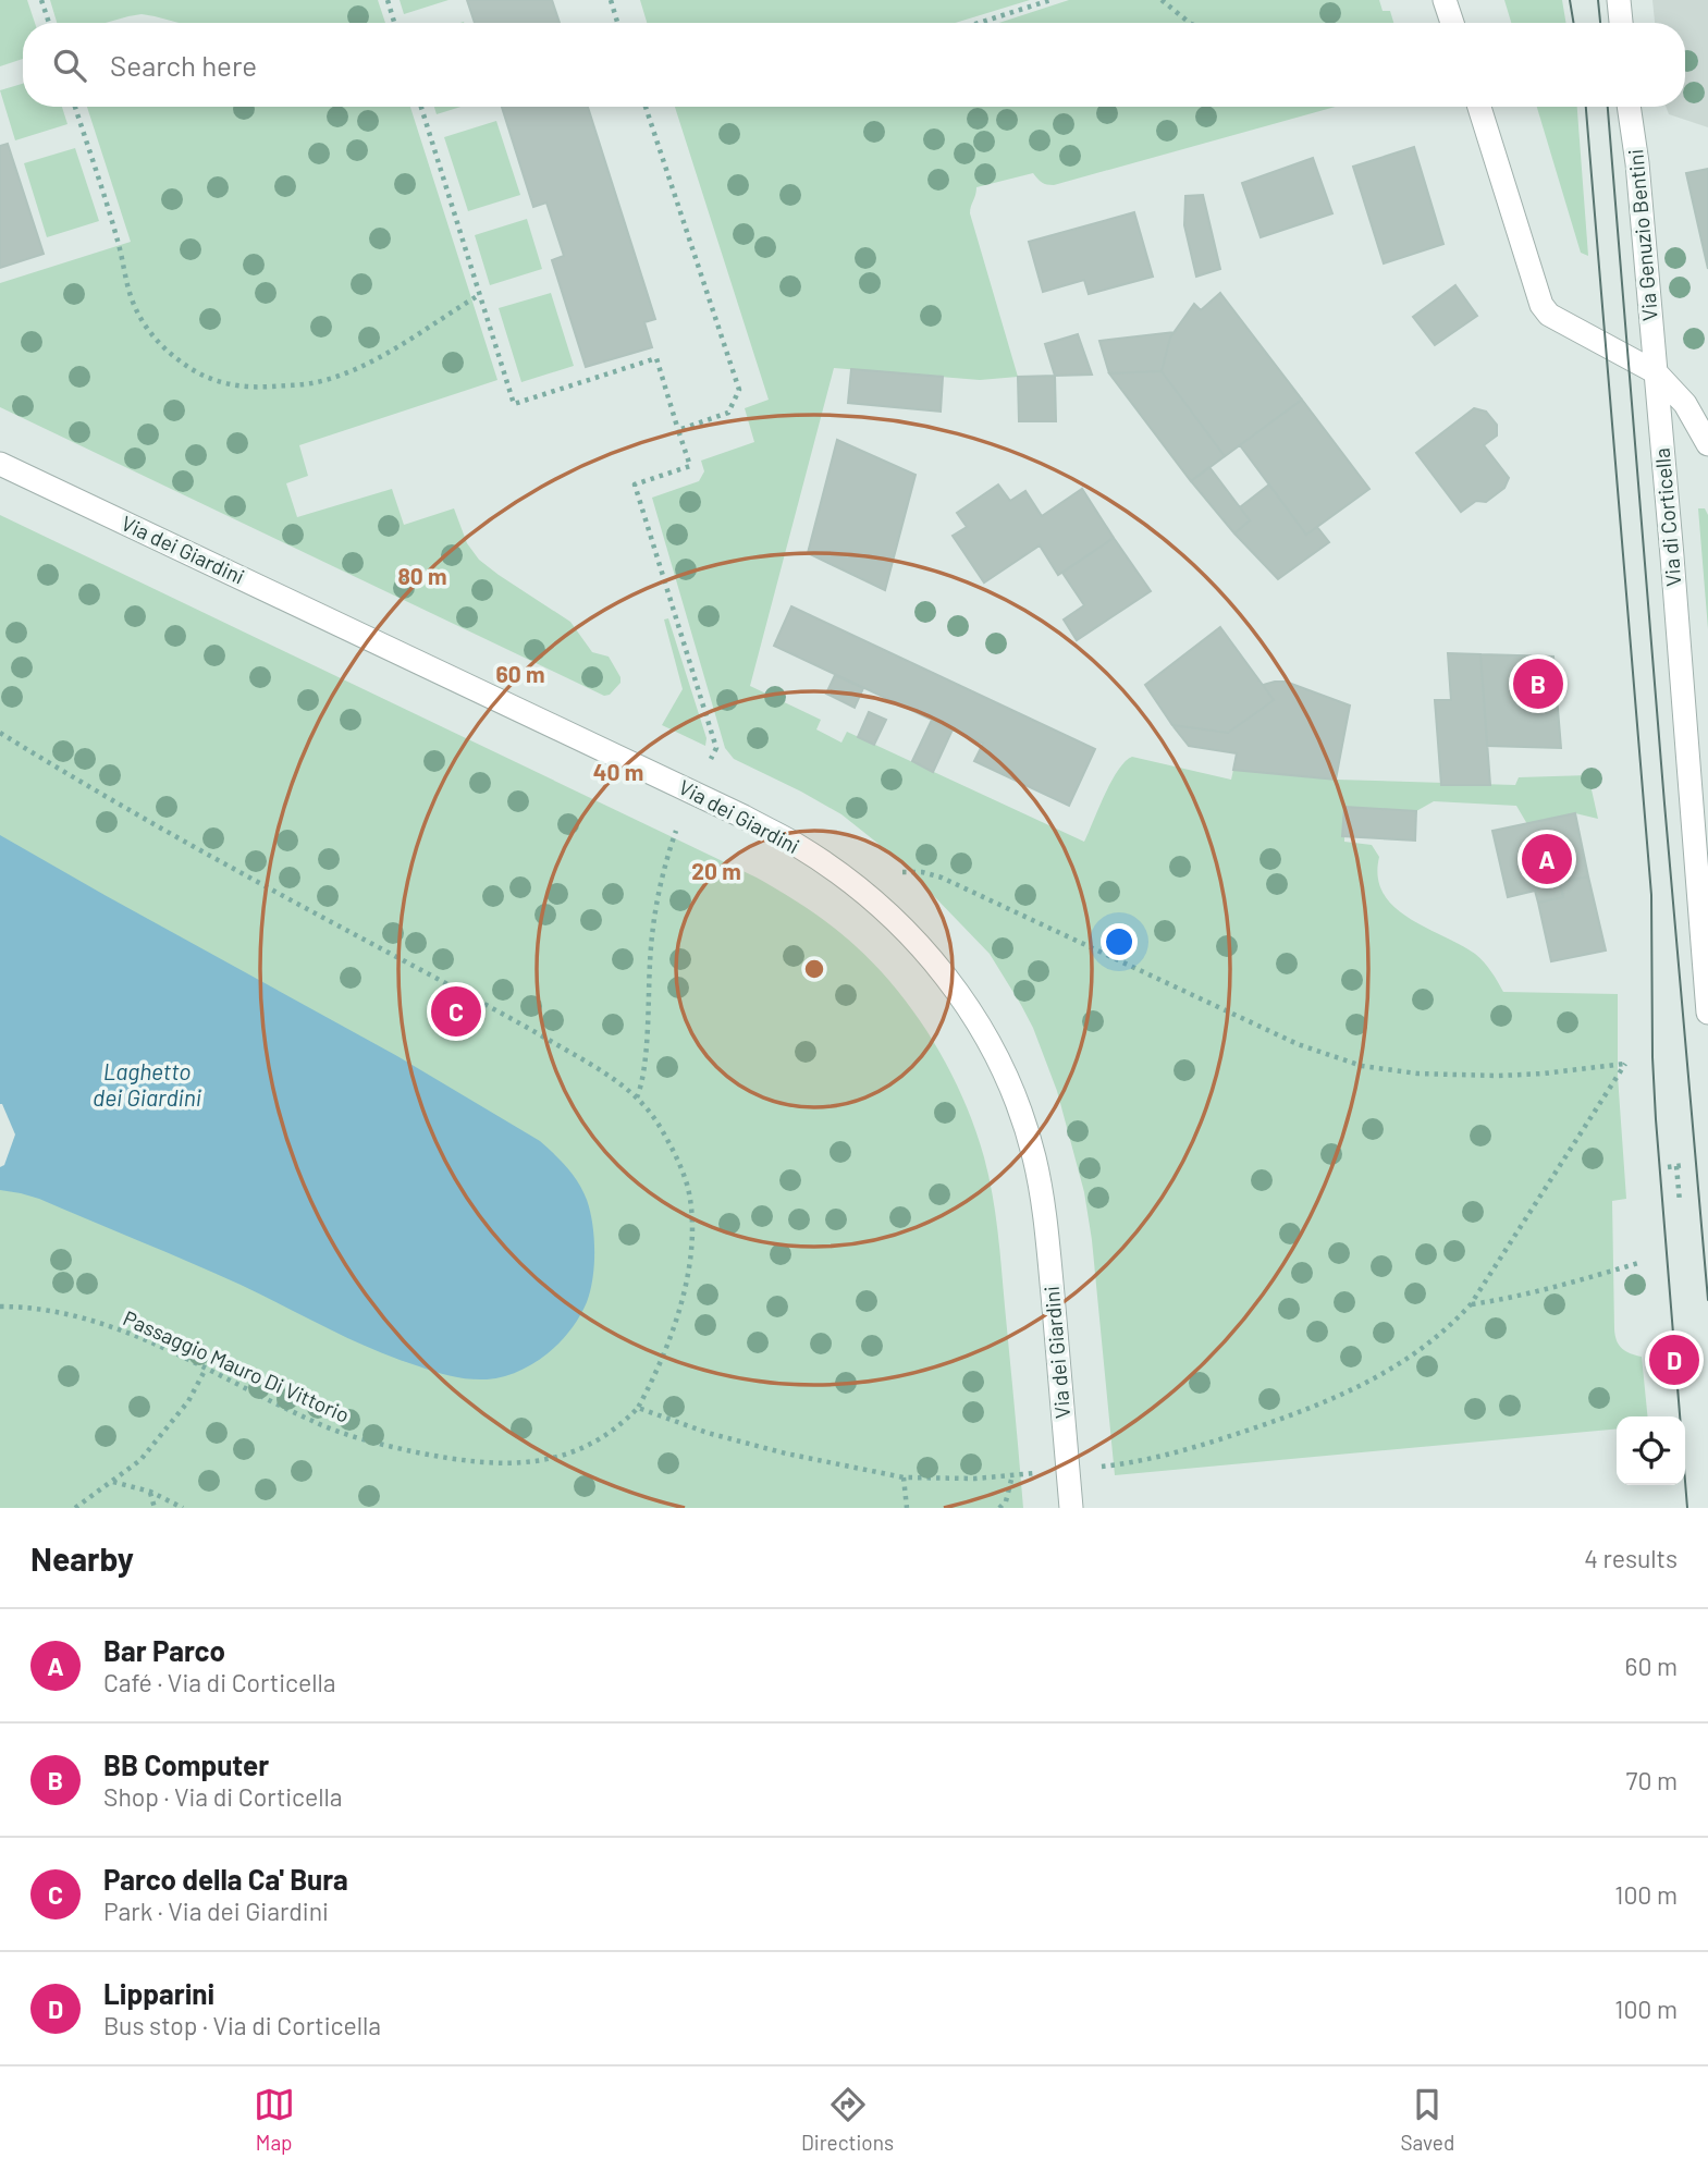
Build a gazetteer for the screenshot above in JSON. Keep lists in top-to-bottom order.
{
  "streets": {
    "street": ["Via Genuzio Bentini", "Via di Corticella", "Via dei Giardini"],
    "path": ["Passaggio Mauro Di Vittorio"]
  },
  "crossings": [
    ["Via Genuzio Bentini", "Via di Corticella"]
  ],
  "water": ["Laghetto dei Giardini"],
  "page": {
    "search": "Search here",
    "pins": [
      "B",
      "A",
      "C",
      "D"
    ],
    "heading": ["Nearby", "4 results"],
    "list": [
      {
        "mark": "A",
        "name": "Bar Parco",
        "note": "Café · Via di Corticella",
        "value": "60 m"
      },
      {
        "mark": "B",
        "name": "BB Computer",
        "note": "Shop · Via di Corticella",
        "value": "70 m"
      },
      {
        "mark": "C",
        "name": "Parco della Ca' Bura",
        "note": "Park · Via dei Giardini",
        "value": "100 m"
      },
      {
        "mark": "D",
        "name": "Lipparini",
        "note": "Bus stop · Via di Corticella",
        "value": "100 m"
      }
    ],
    "nav": ["Map", "Directions", "Saved"]
  },
  "rings": [
    "80 m",
    "60 m",
    "40 m",
    "20 m"
  ]
}
